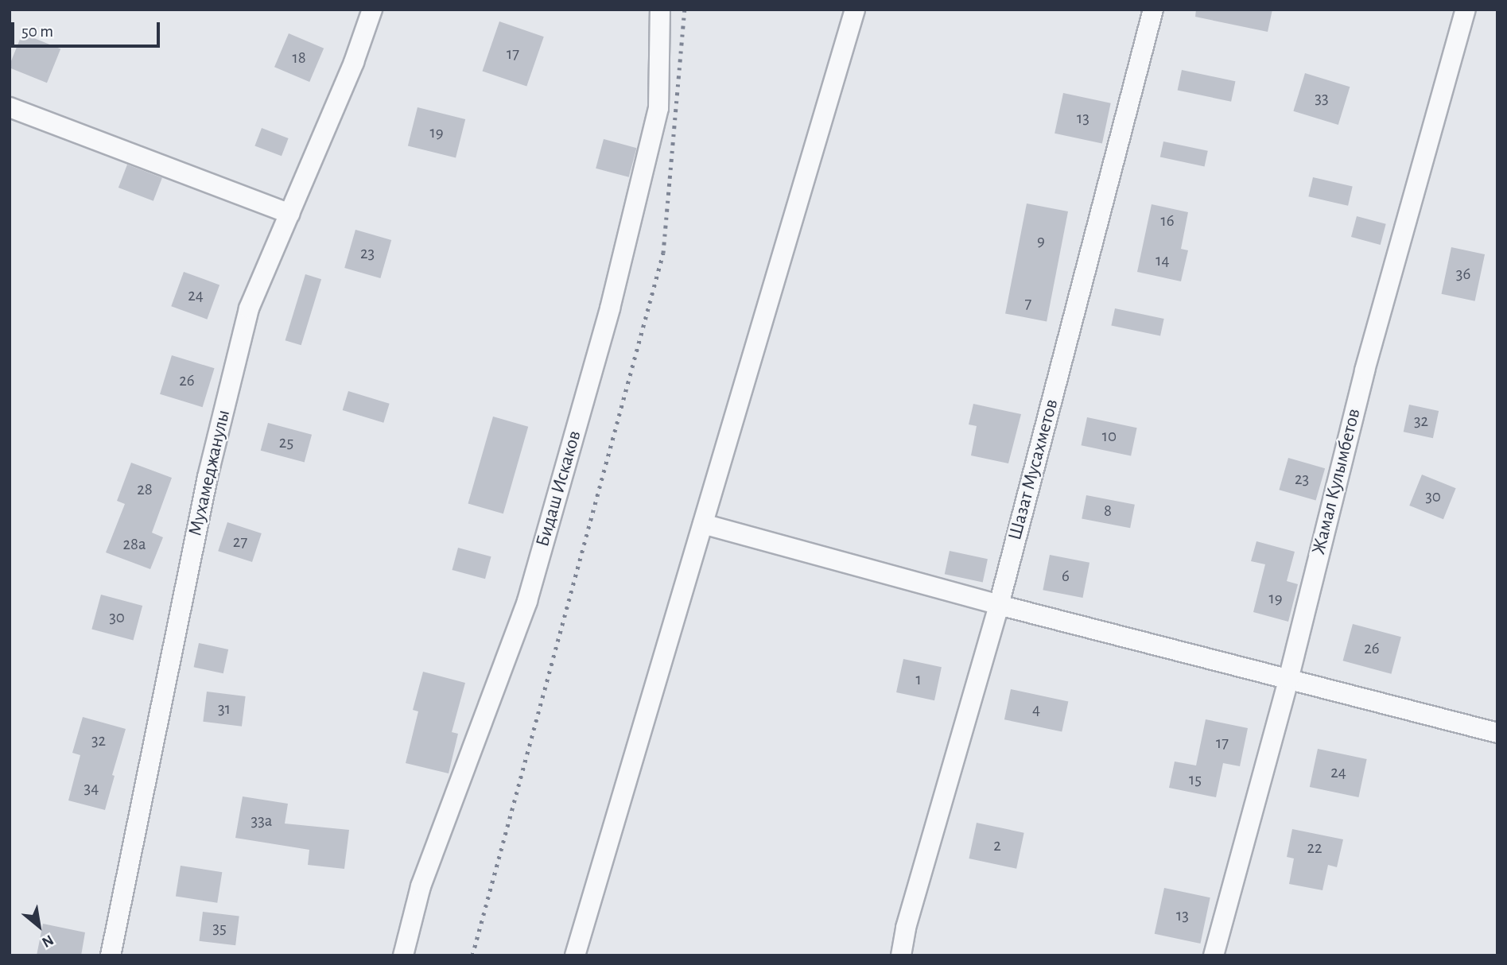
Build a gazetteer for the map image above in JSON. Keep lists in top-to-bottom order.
{
  "streets": {
    "street": [
      "Шазат Мусахметов",
      "Мухамеджанулы",
      "Жамал Кулымбетов",
      "Бидаш Искаков"
    ]
  },
  "house_numbers": [
    "17",
    "18",
    "33",
    "13",
    "19",
    "16",
    "9",
    "23",
    "14",
    "36",
    "24",
    "7",
    "26",
    "32",
    "10",
    "25",
    "23",
    "28",
    "30",
    "8",
    "27",
    "28а",
    "6",
    "19",
    "30",
    "26",
    "1",
    "31",
    "4",
    "32",
    "17",
    "24",
    "15",
    "34",
    "33а",
    "2",
    "22",
    "13",
    "35"
  ],
  "scale_bar": "50 m",
  "north": "bottom right"
}
